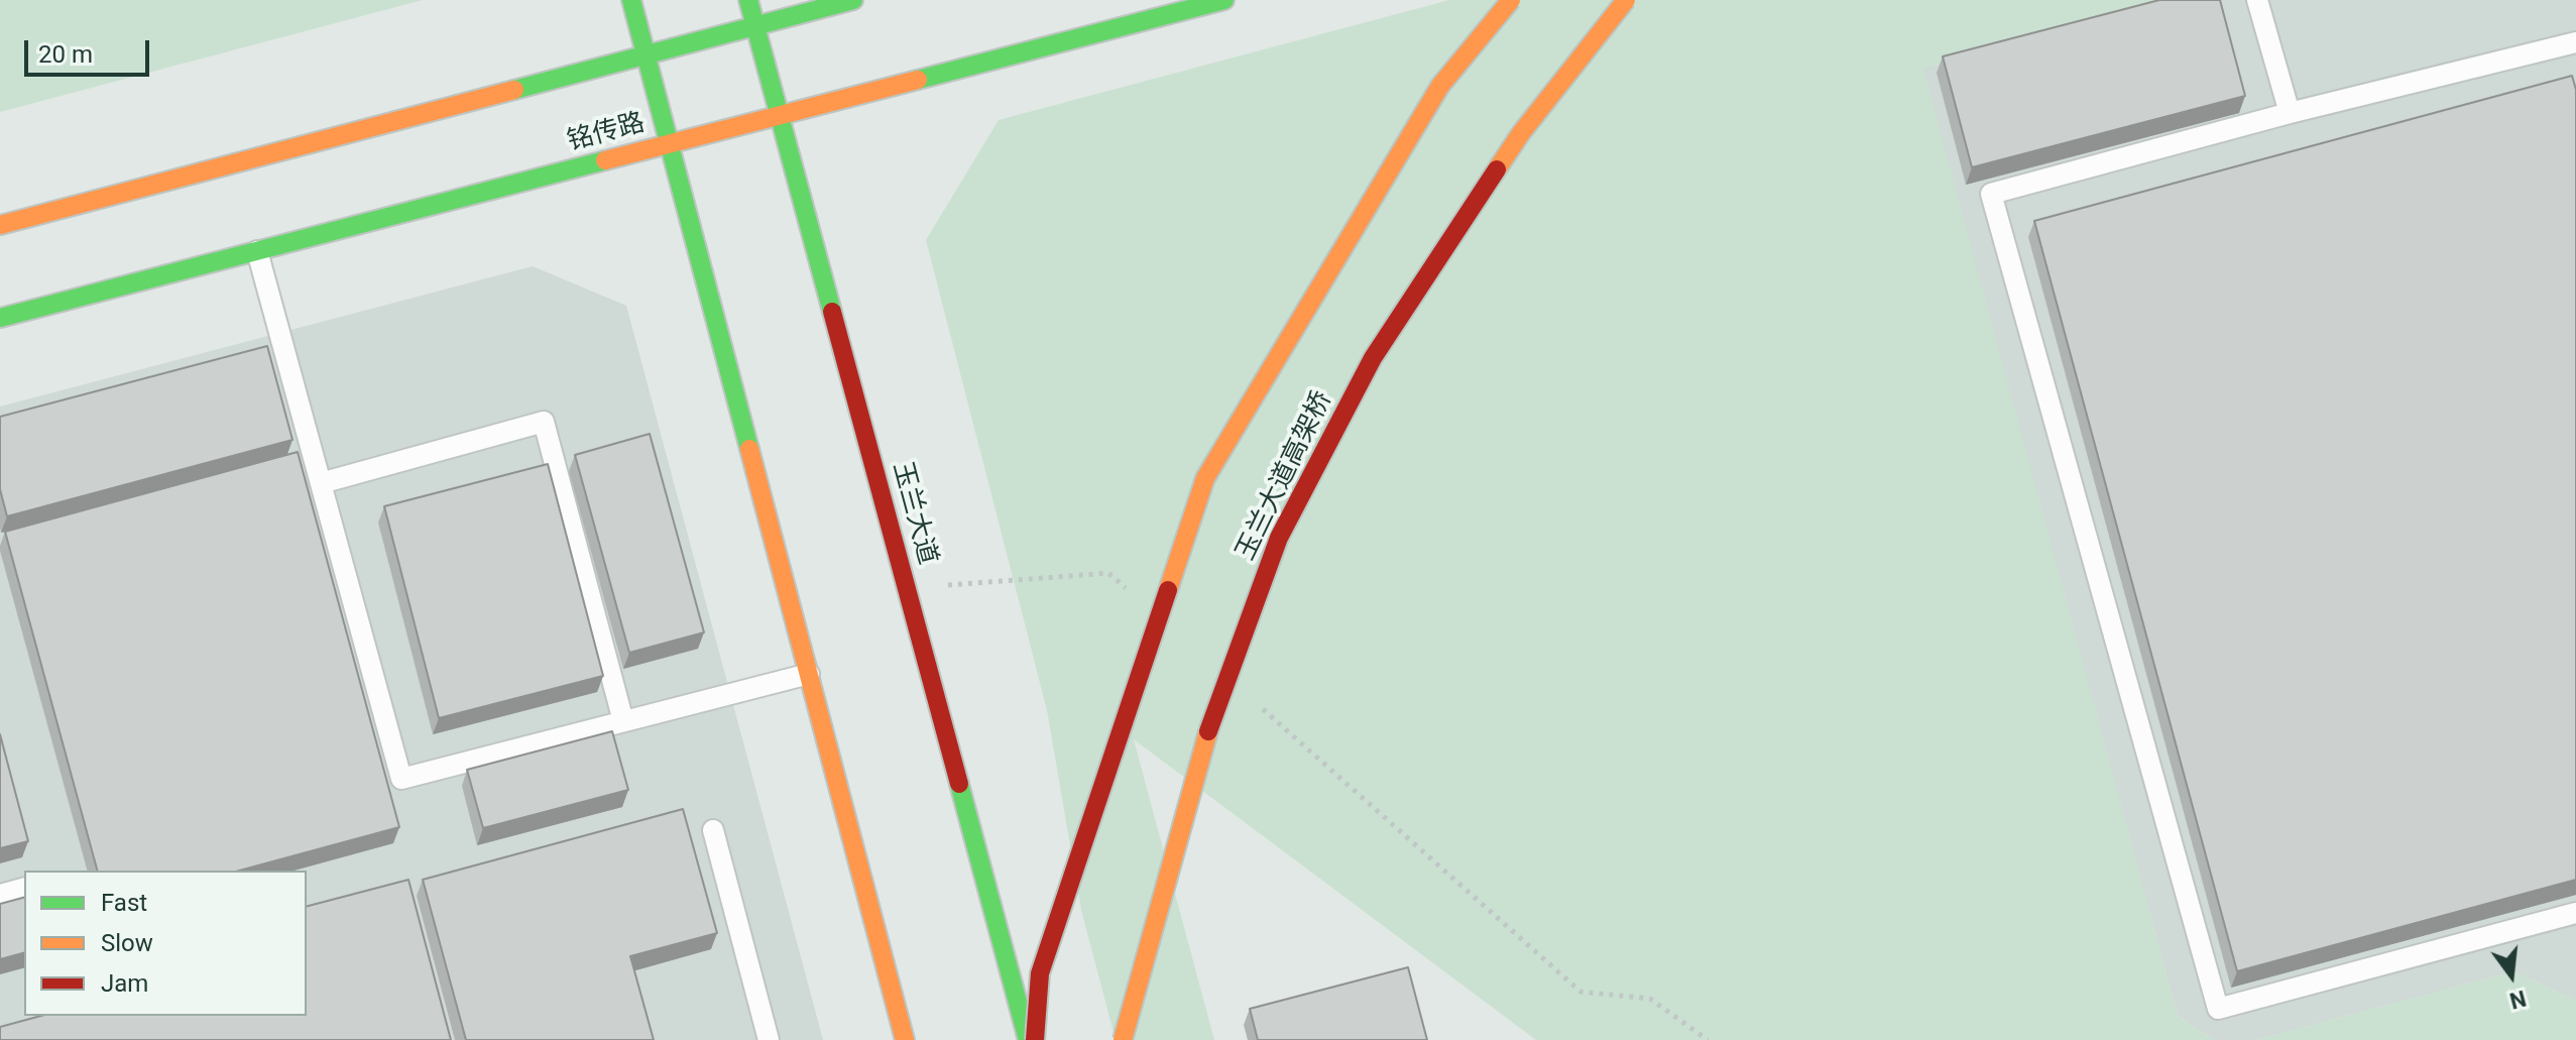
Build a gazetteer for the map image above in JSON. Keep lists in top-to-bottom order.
{
  "streets": {
    "main road": ["铭传路", "玉兰大道高架桥", "玉兰大道"]
  },
  "crossings": [
    ["铭传路", "玉兰大道"]
  ],
  "legend": ["Fast", "Slow", "Jam"],
  "scale_bar": "20 m",
  "north": "bottom"
}
